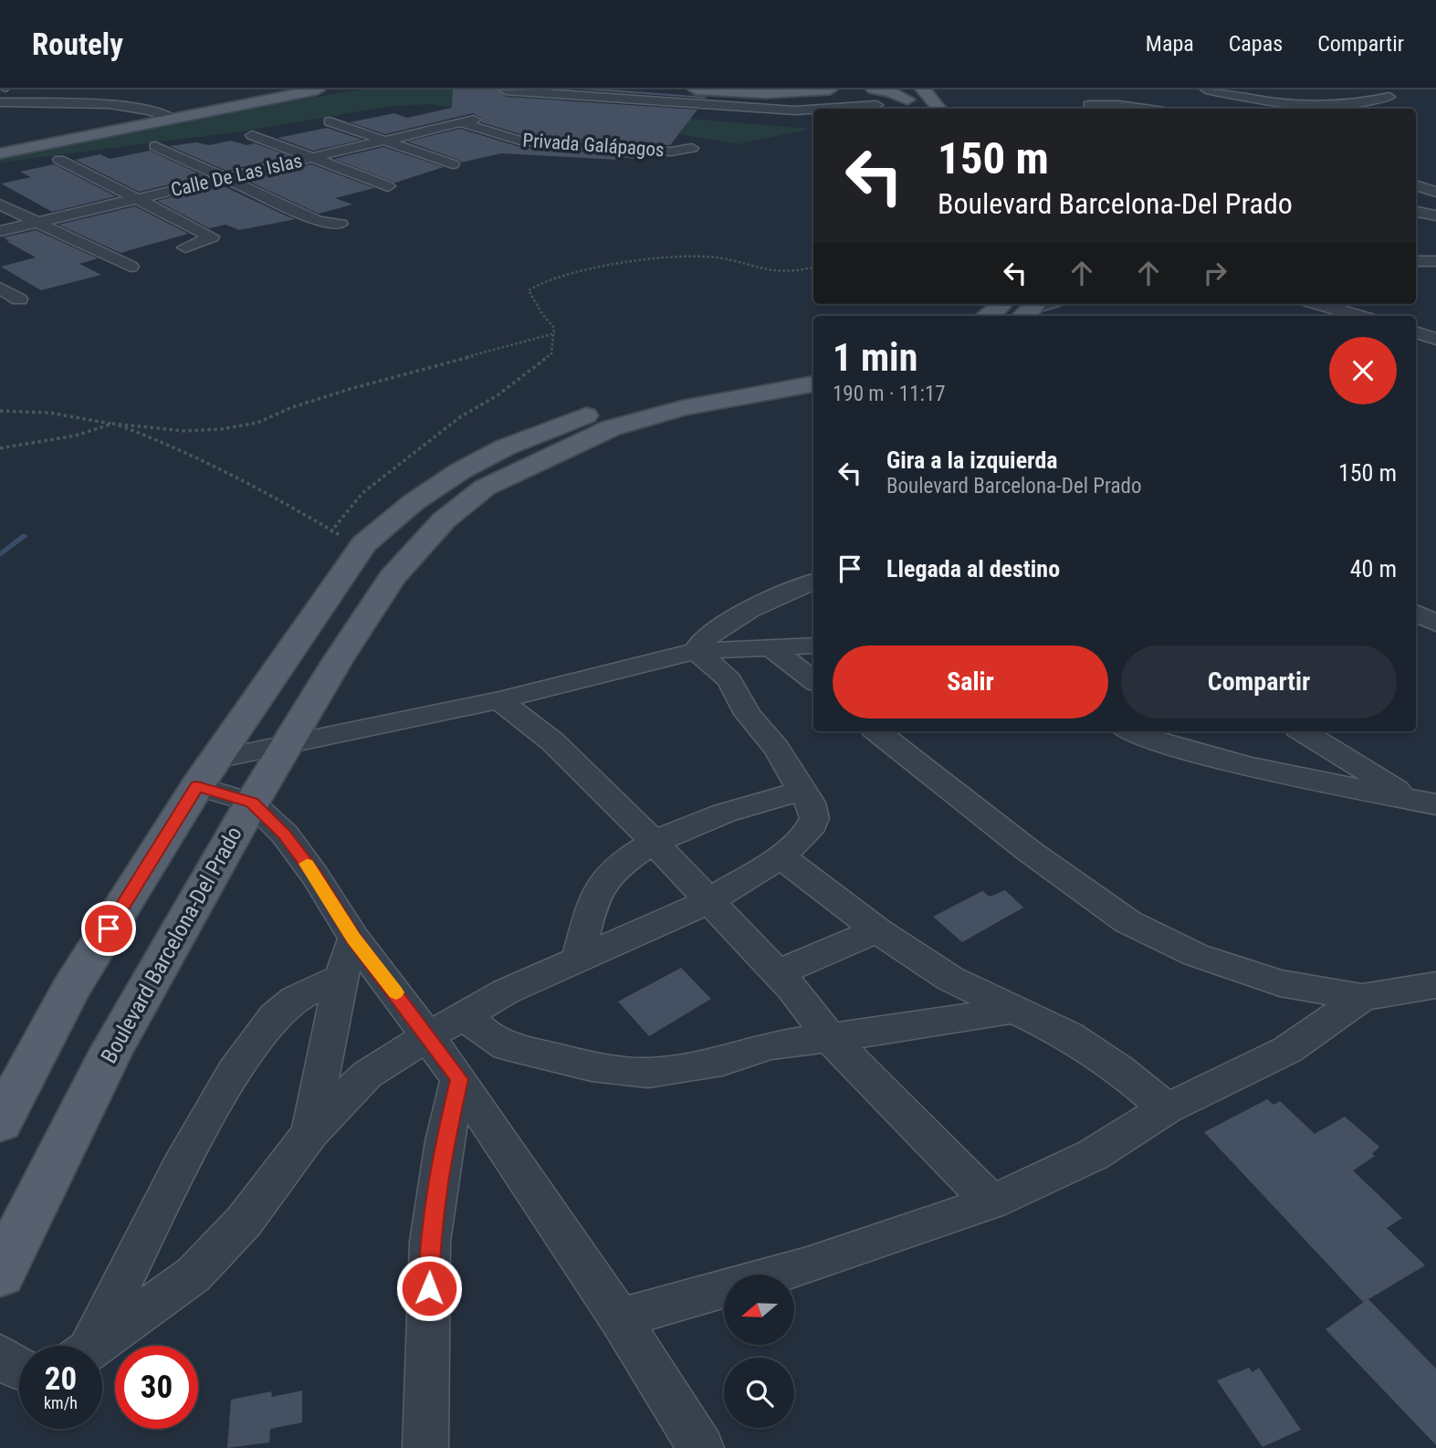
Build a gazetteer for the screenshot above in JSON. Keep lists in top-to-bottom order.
{
  "streets": {
    "main road": ["Boulevard Barcelona-Del Prado"],
    "street": ["Privada Galápagos", "Calle De Las Islas"]
  },
  "crossings": [
    ["Privada Galápagos", "Calle De Las Islas"]
  ],
  "north": "left",
  "page": {
    "header": "Routely",
    "nav": ["Mapa", "Capas", "Compartir"],
    "turn": ["150 m", "Boulevard Barcelona-Del Prado"],
    "heading": ["1 min", "190 m · 11:17"],
    "list": [
      {
        "name": "Gira a la izquierda",
        "note": "Boulevard Barcelona-Del Prado",
        "value": "150 m"
      },
      {
        "name": "Llegada al destino",
        "value": "40 m"
      }
    ],
    "buttons": ["Salir", "Compartir"],
    "speed": "20 km/h",
    "limit": "30"
  }
}
